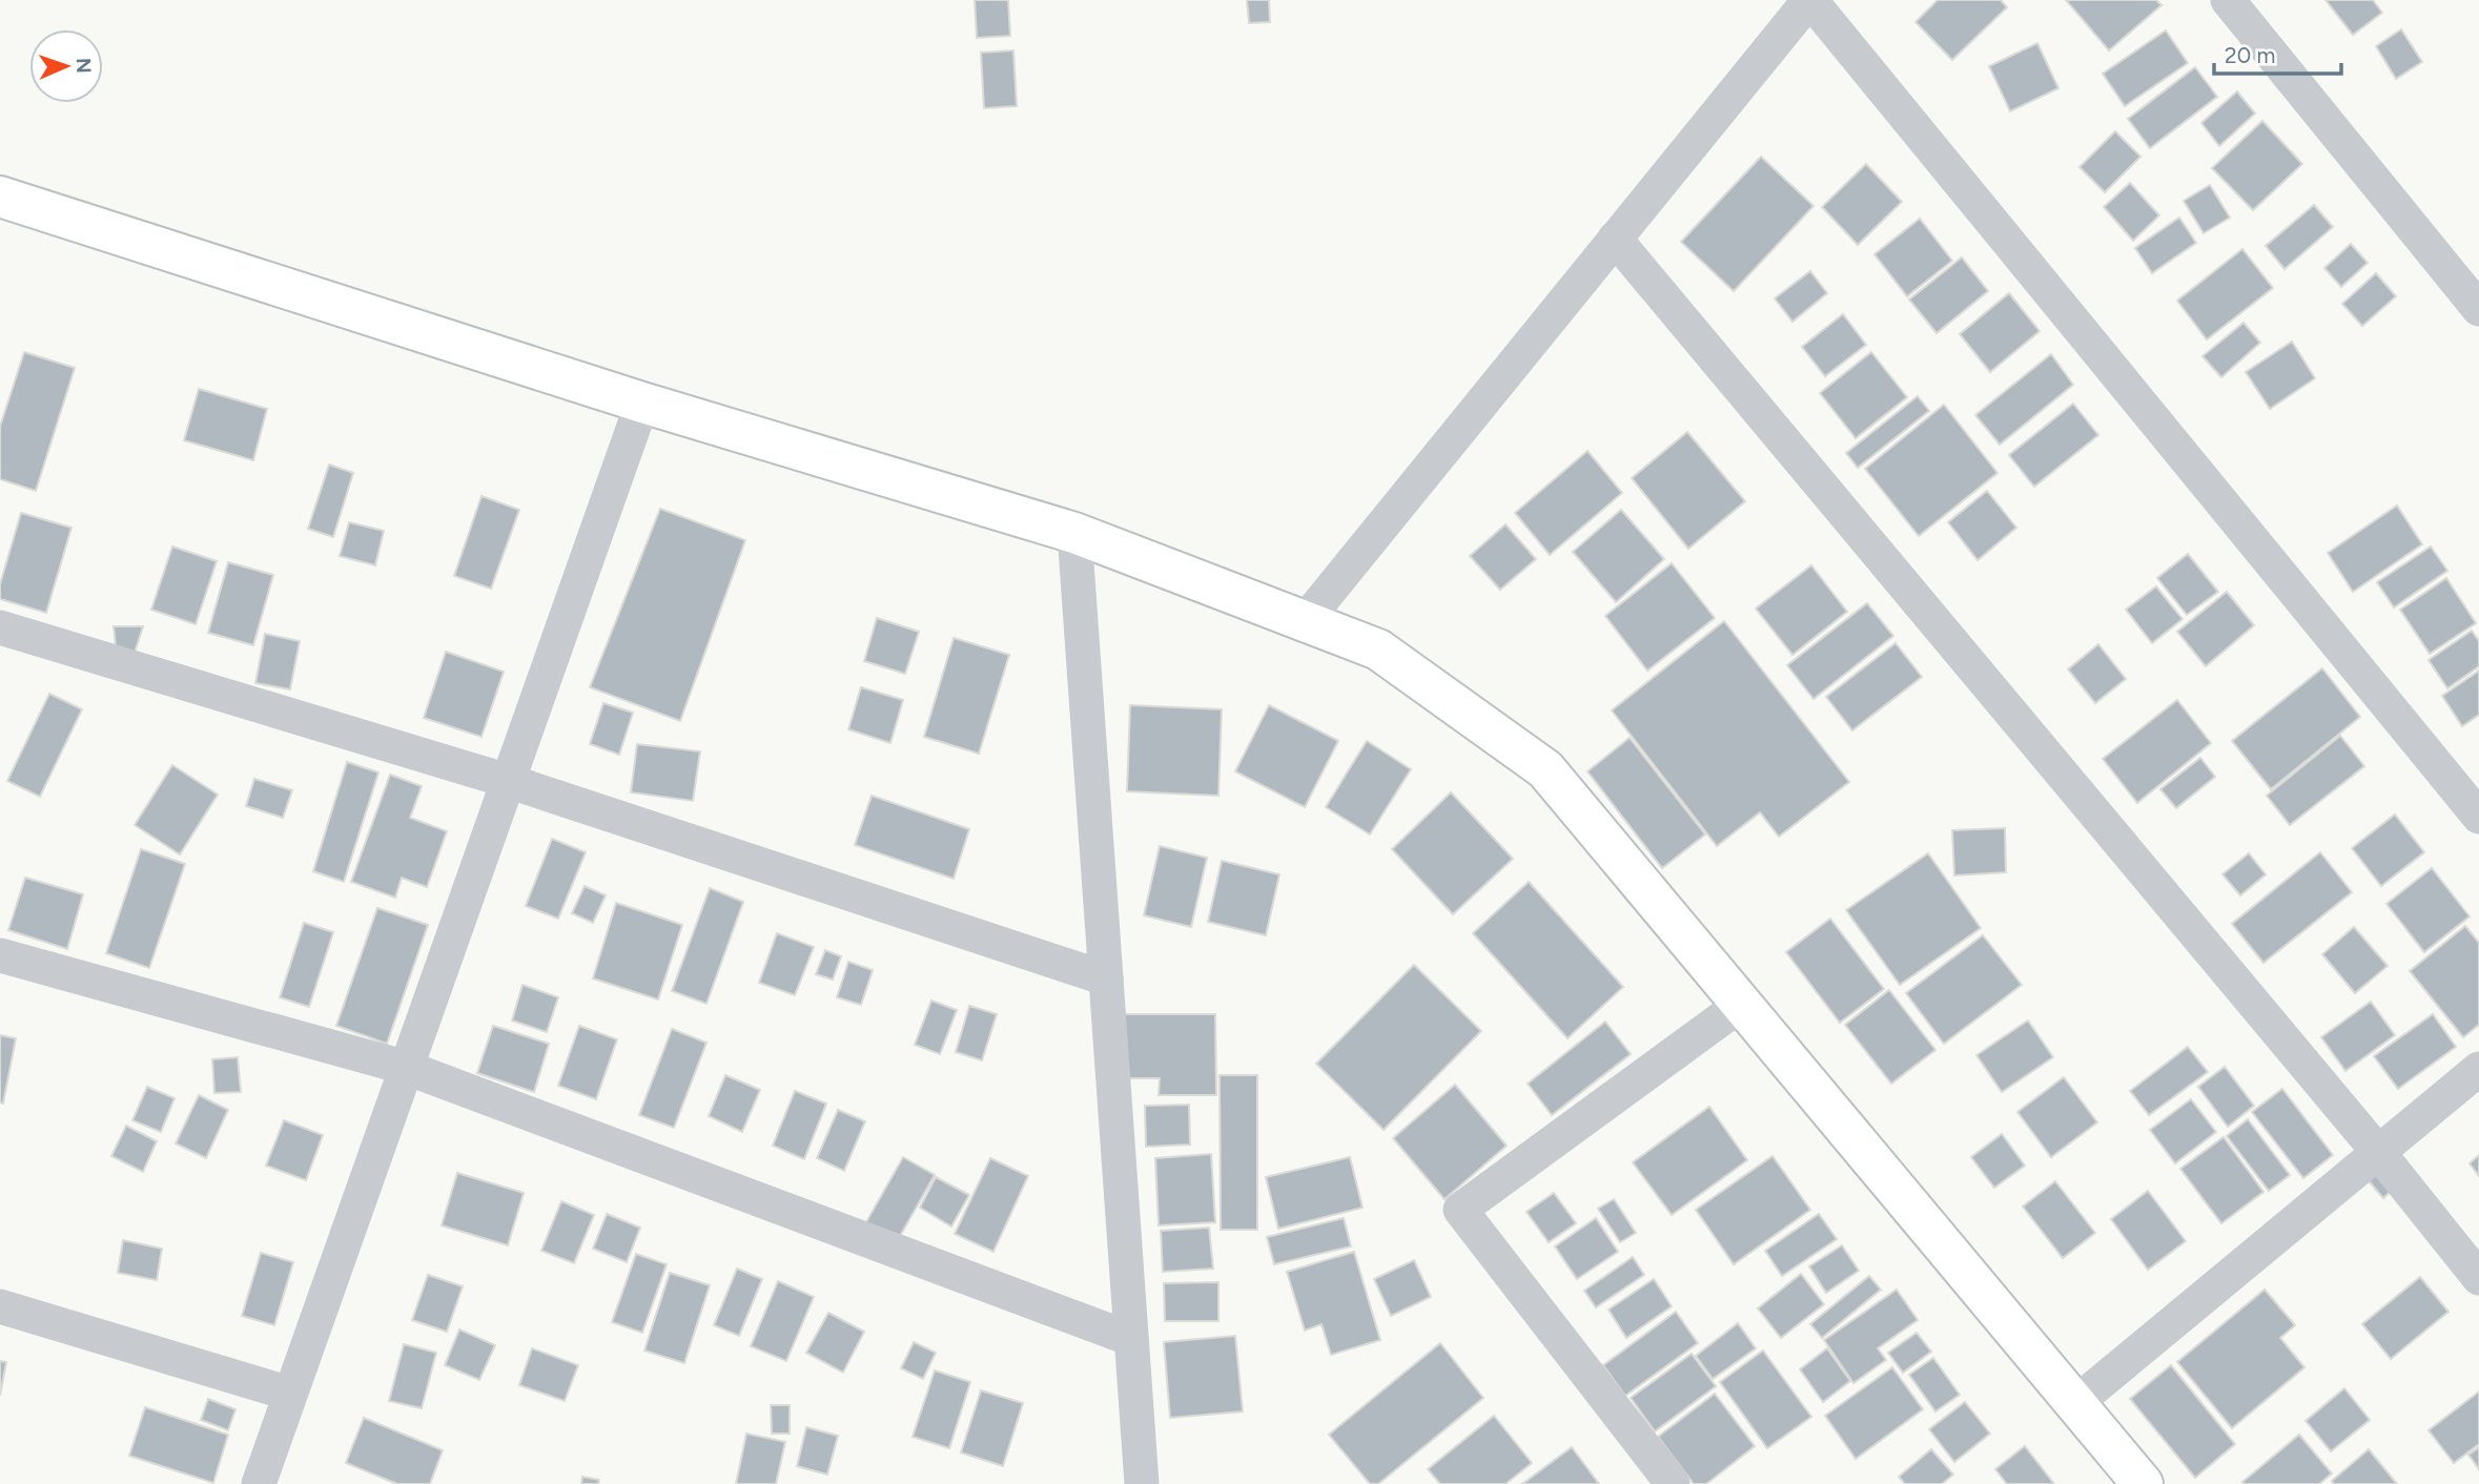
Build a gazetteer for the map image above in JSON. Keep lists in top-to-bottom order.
{
  "scale_bar": "20 m",
  "north": "right"
}
